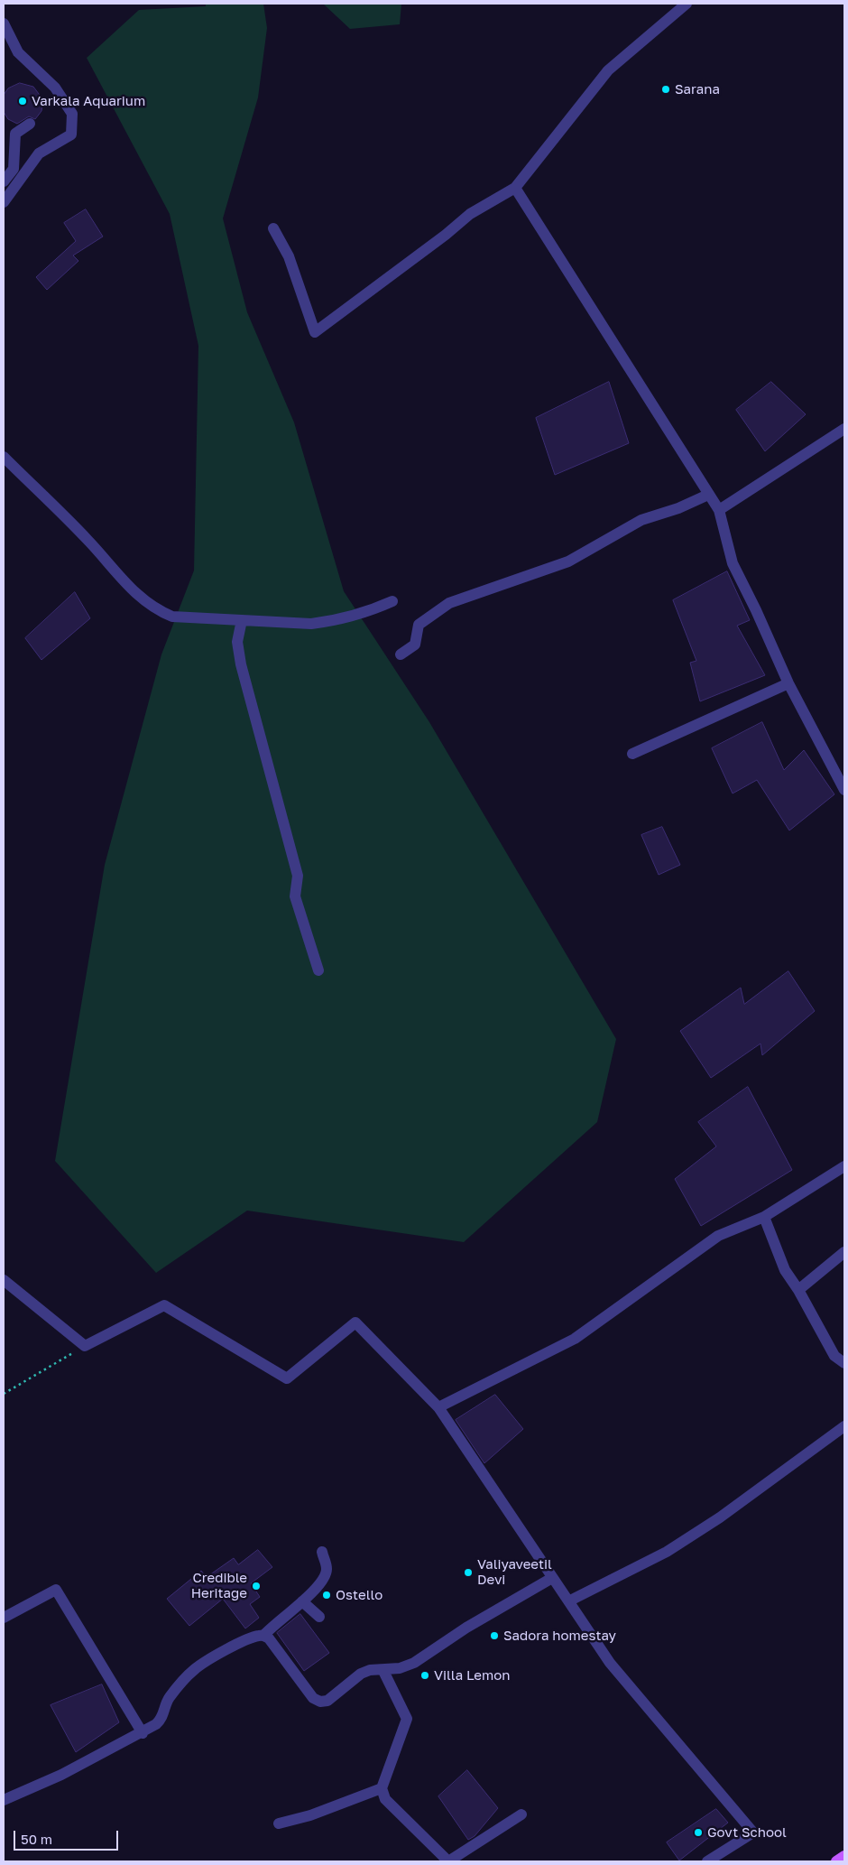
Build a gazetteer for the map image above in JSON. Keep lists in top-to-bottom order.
{
  "places": [
    "Sarana",
    "Varkala Aquarium",
    "Valiyaveetil Devi",
    "Credible Heritage",
    "Ostello",
    "Sadora homestay",
    "Villa Lemon",
    "Govt School"
  ],
  "scale_bar": "50 m"
}
